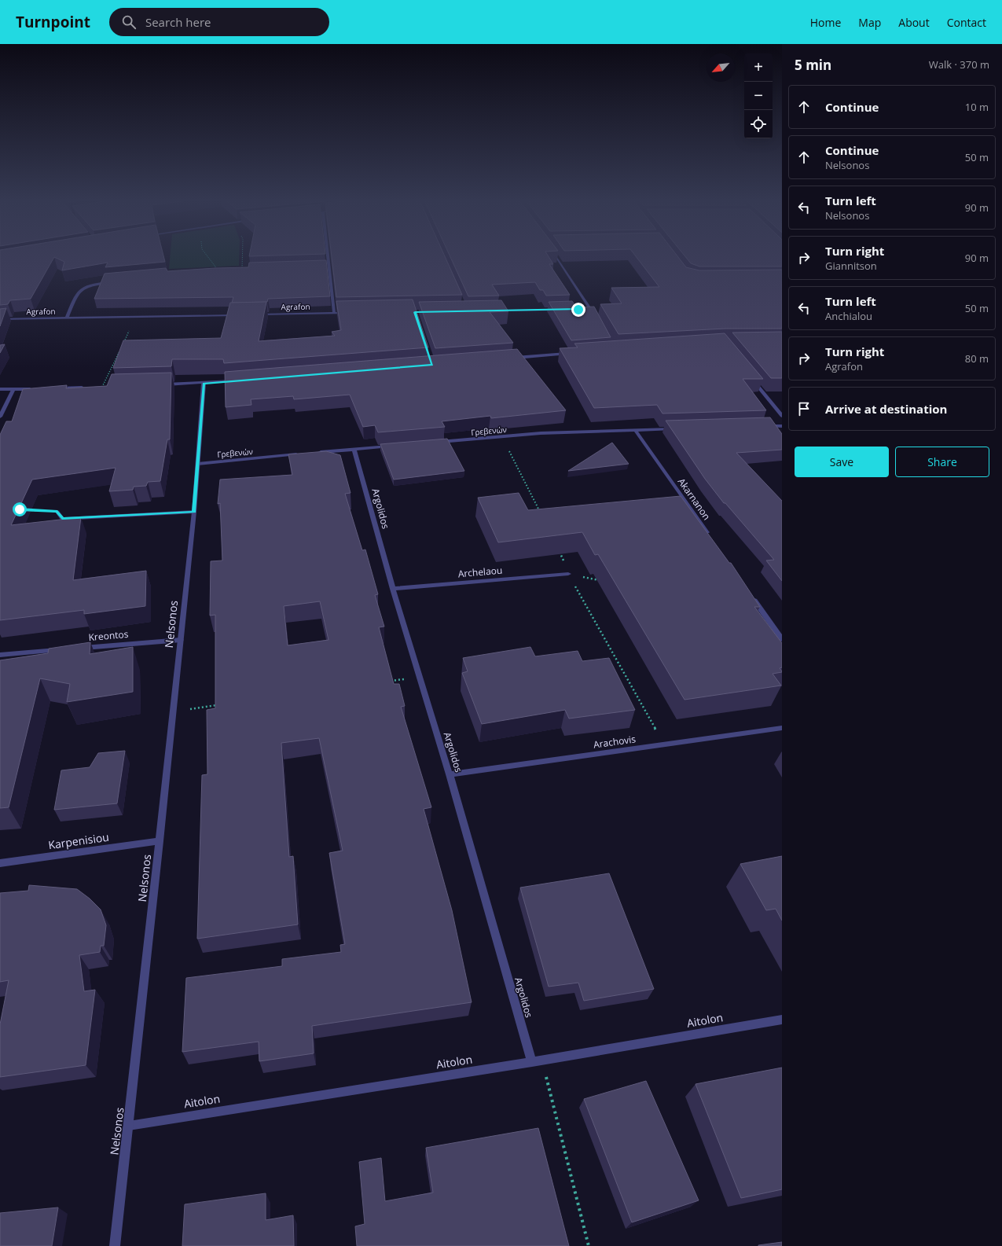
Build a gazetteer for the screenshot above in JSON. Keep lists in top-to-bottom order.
{
  "streets": {
    "street": [
      "Agrafon",
      "Γρεβενών",
      "Akarnanon",
      "Argolidos",
      "Archelaou",
      "Nelsonos",
      "Kreontos",
      "Arachovis",
      "Karpenisiou",
      "Aitolon"
    ]
  },
  "crossings": [
    ["Γρεβενών", "Akarnanon"],
    ["Γρεβενών", "Nelsonos"],
    ["Argolidos", "Archelaou"],
    ["Argolidos", "Arachovis"],
    ["Argolidos", "Aitolon"],
    ["Nelsonos", "Kreontos"],
    ["Nelsonos", "Karpenisiou"],
    ["Nelsonos", "Aitolon"]
  ],
  "north": "bottom left",
  "page": {
    "header": "Turnpoint",
    "search": "Search here",
    "nav": [
      "Home",
      "Map",
      "About",
      "Contact"
    ],
    "heading": ["5 min", "Walk · 370 m"],
    "map_buttons": ["+", "−"],
    "list": [
      ["Continue", "10 m"],
      ["Continue", "Nelsonos", "50 m"],
      ["Turn left", "Nelsonos", "90 m"],
      ["Turn right", "Giannitson", "90 m"],
      ["Turn left", "Anchialou", "50 m"],
      ["Turn right", "Agrafon", "80 m"],
      "Arrive at destination"
    ],
    "buttons": ["Save", "Share"]
  }
}
